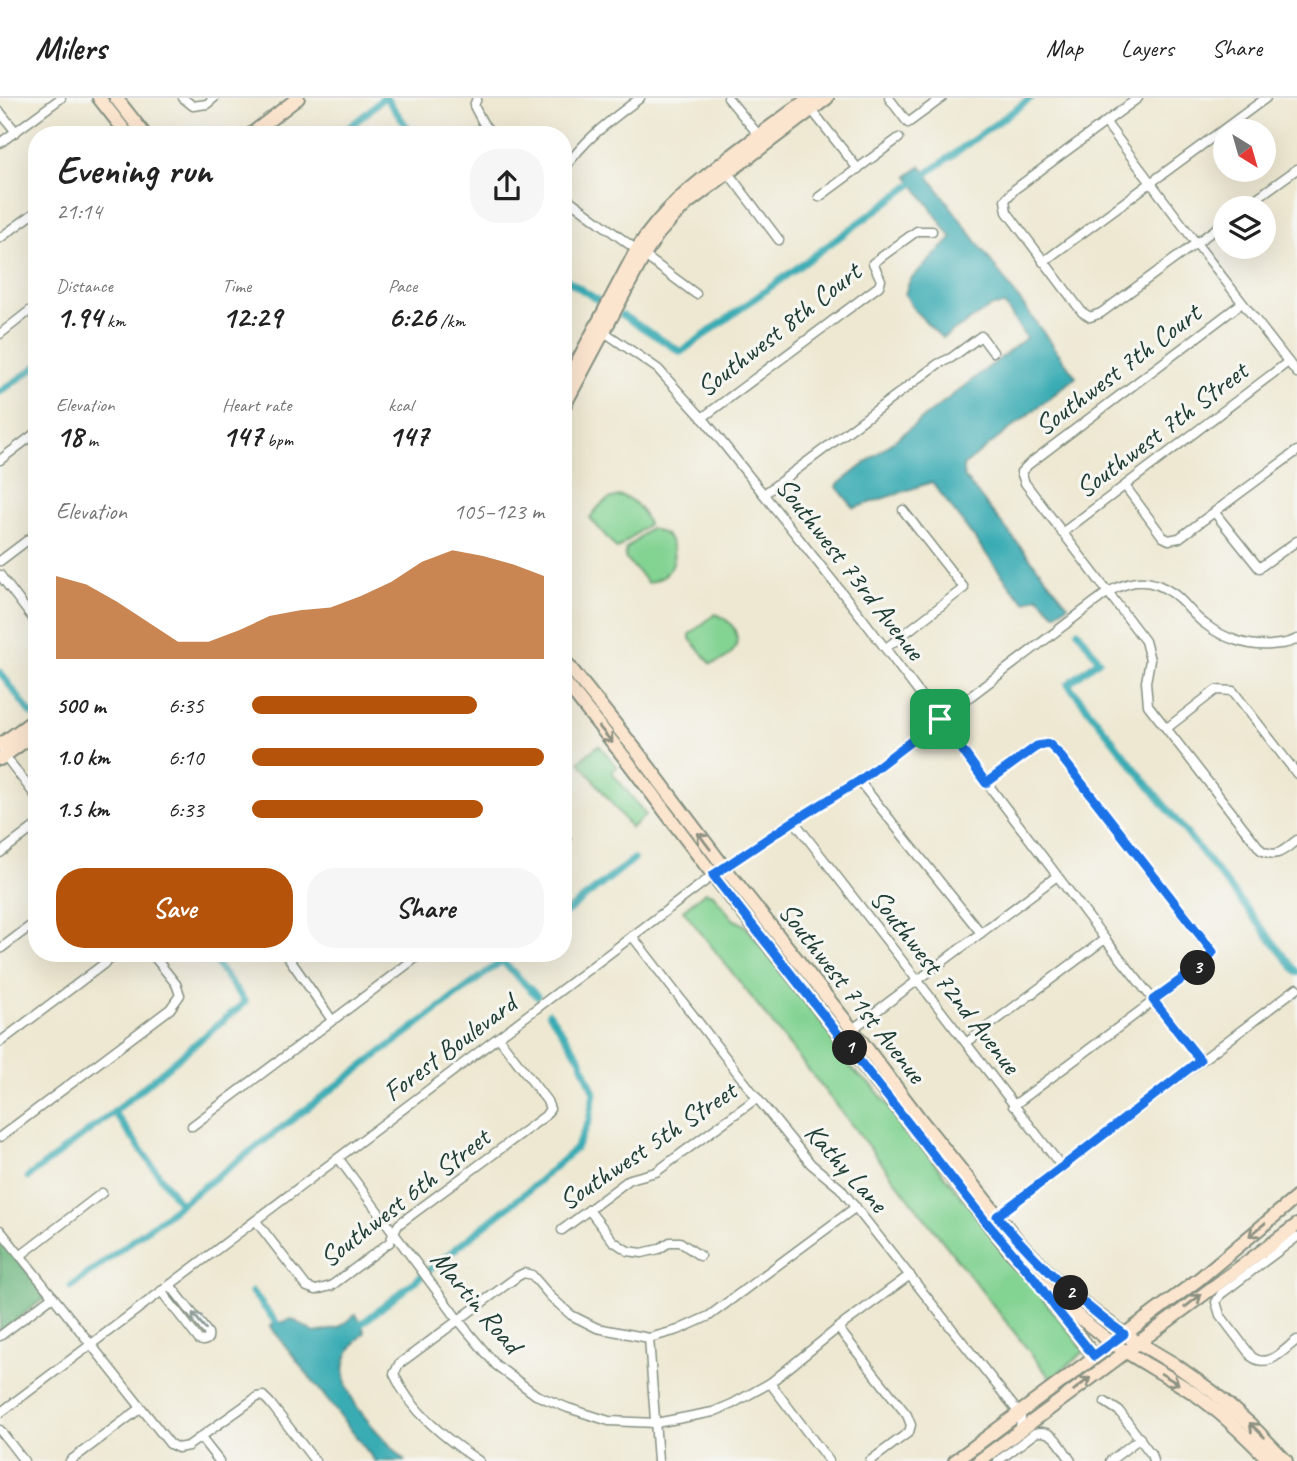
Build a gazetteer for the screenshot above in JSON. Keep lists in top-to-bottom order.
{
  "streets": {
    "main road": ["Southwest 71st Avenue"],
    "street": [
      "Southwest 8th Court",
      "Southwest 7th Court",
      "Southwest 7th Street",
      "Southwest 73rd Avenue",
      "Southwest 72nd Avenue",
      "Forest Boulevard",
      "Southwest 5th Street",
      "Kathy Lane",
      "Southwest 6th Street",
      "Martin Road"
    ]
  },
  "crossings": [
    ["Southwest 8th Court", "Southwest 73rd Avenue"],
    ["Southwest 7th Court", "Southwest 7th Street"],
    ["Southwest 73rd Avenue", "Forest Boulevard"],
    ["Southwest 72nd Avenue", "Forest Boulevard"],
    ["Southwest 71st Avenue", "Forest Boulevard"],
    ["Forest Boulevard", "Kathy Lane"],
    ["Forest Boulevard", "Southwest 6th Street"],
    ["Forest Boulevard", "Martin Road"],
    ["Southwest 5th Street", "Kathy Lane"],
    ["Kathy Lane", "Martin Road"],
    ["Southwest 6th Street", "Martin Road"]
  ],
  "north": "bottom right",
  "page": {
    "header": "Milers",
    "nav": ["Map", "Layers", "Share"],
    "heading": ["Evening run", "21:14"],
    "stats": [
      ["Distance", "1.94 km"],
      ["Time", "12:29"],
      ["Pace", "6:26 /km"],
      ["Elevation", "18 m"],
      ["Heart rate", "147 bpm"],
      ["kcal", "147"]
    ],
    "chart": ["Elevation", "105–123 m"],
    "list": [
      {
        "name": "500 m",
        "note": "6:35"
      },
      {
        "name": "1.0 km",
        "note": "6:10"
      },
      {
        "name": "1.5 km",
        "note": "6:33"
      }
    ],
    "buttons": ["Save", "Share"],
    "pins": ["3", "1", "2"]
  }
}
